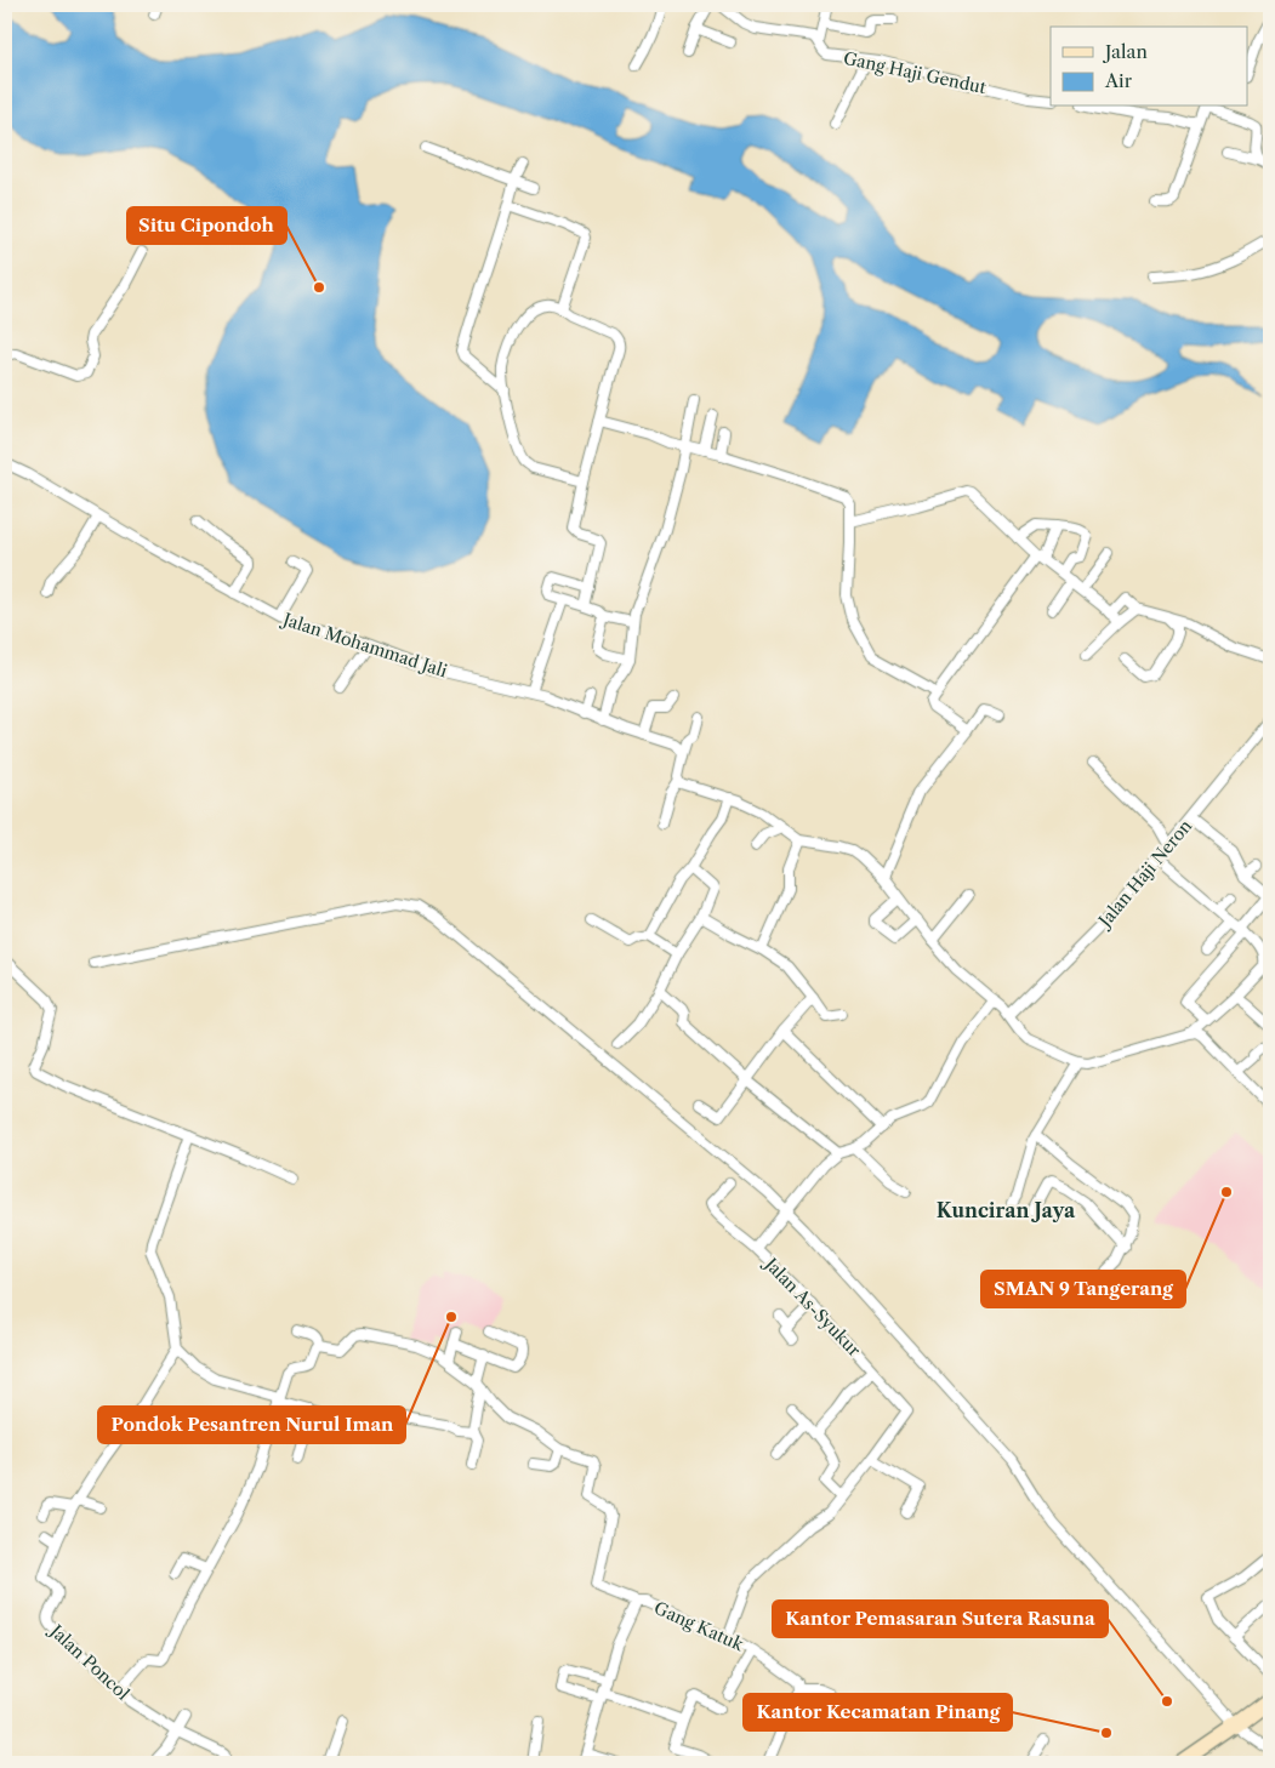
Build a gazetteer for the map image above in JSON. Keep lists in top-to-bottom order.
{
  "streets": {
    "street": [
      "Gang Haji Gendut",
      "Jalan Mohammad Jali",
      "Jalan Haji Neron",
      "Jalan As-Syukur",
      "Gang Katuk",
      "Jalan Poncol"
    ]
  },
  "crossings": [
    ["Jalan As-Syukur", "Gang Katuk"]
  ],
  "districts": ["Kunciran Jaya"],
  "places": [
    "Situ Cipondoh",
    "SMAN 9 Tangerang",
    "Pondok Pesantren Nurul Iman",
    "Kantor Pemasaran Sutera Rasuna",
    "Kantor Kecamatan Pinang"
  ],
  "legend": ["Jalan", "Air"]
}
